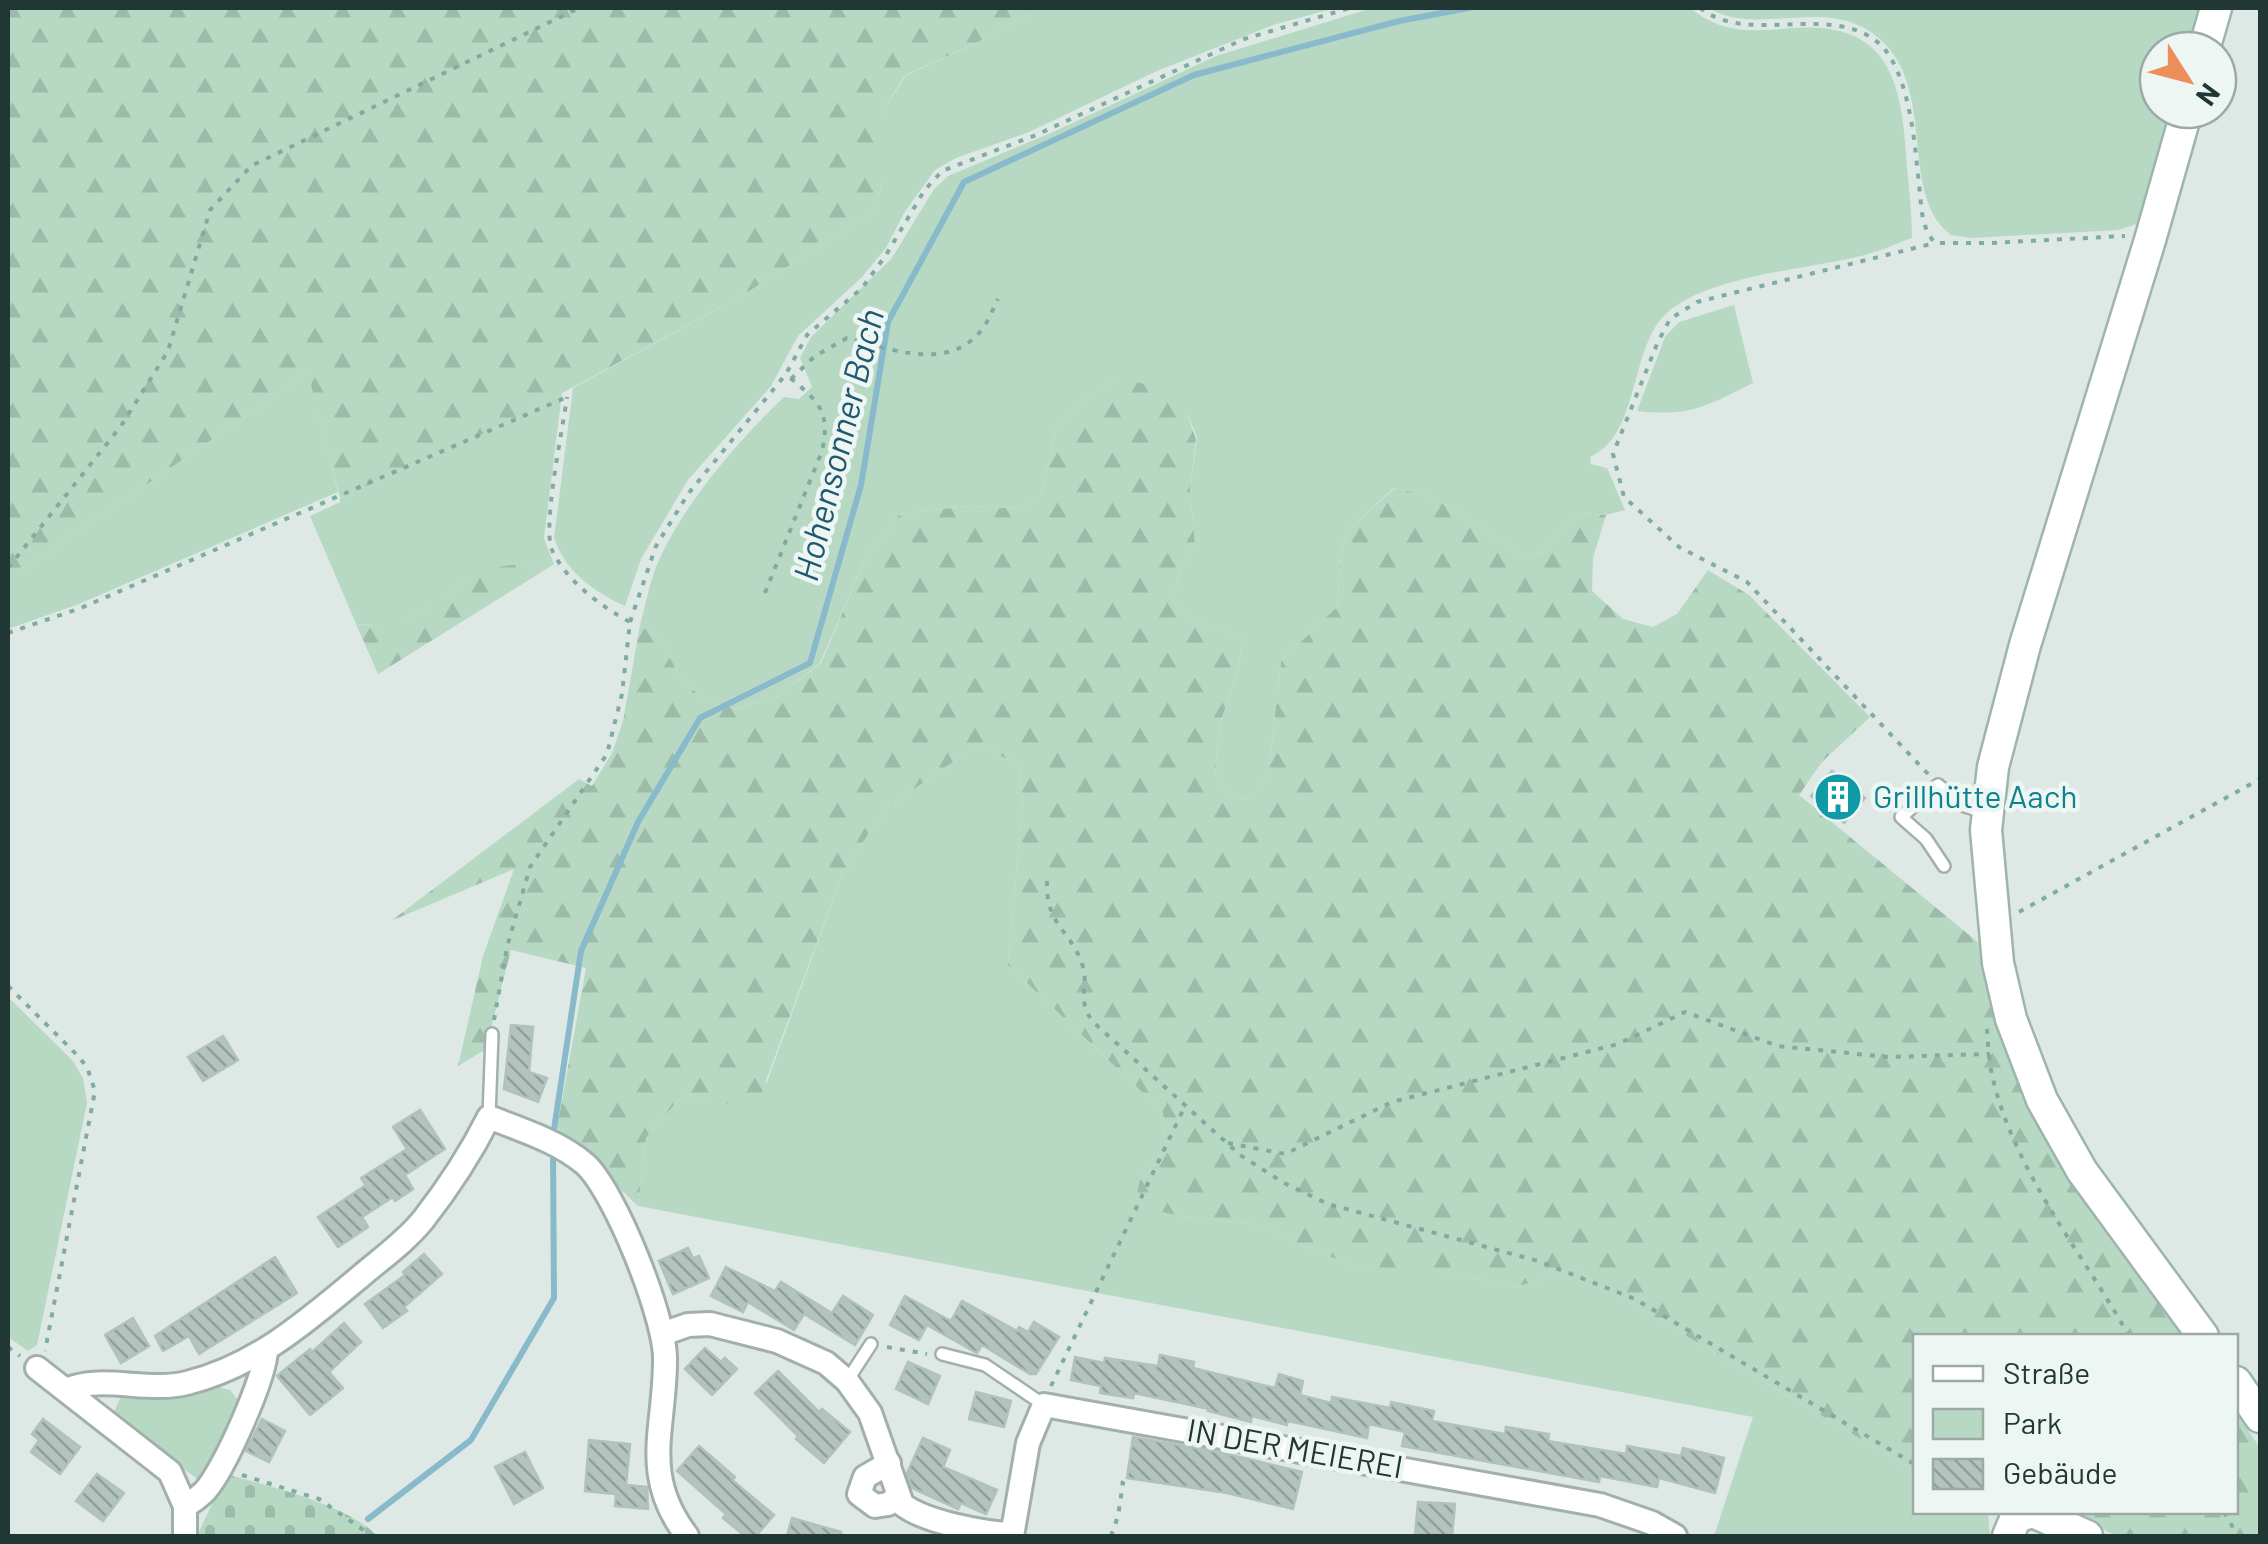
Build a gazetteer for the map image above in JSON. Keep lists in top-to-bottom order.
{
  "streets": {
    "street": ["IN DER MEIEREI"]
  },
  "water": ["Hohensonner Bach"],
  "places": {
    "building": ["Grillhütte Aach"]
  },
  "legend": ["Straße", "Park", "Gebäude"],
  "north": "bottom right"
}
